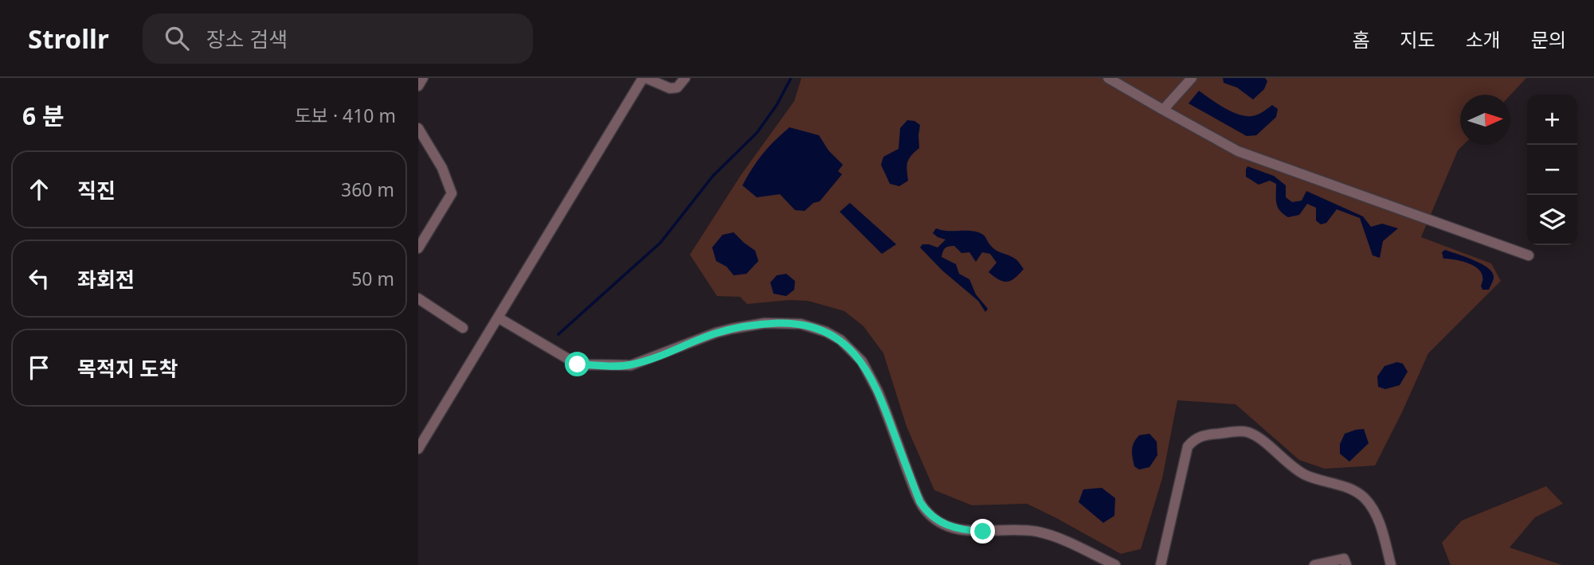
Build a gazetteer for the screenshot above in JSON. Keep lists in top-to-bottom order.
{
  "north": "right",
  "page": {
    "header": "Strollr",
    "search": "장소 검색",
    "nav": [
      "홈",
      "지도",
      "소개",
      "문의"
    ],
    "heading": ["6 분", "도보 · 410 m"],
    "map_buttons": ["+", "−"],
    "list": [
      ["직진", "360 m"],
      ["좌회전", "50 m"],
      "목적지 도착"
    ]
  }
}
